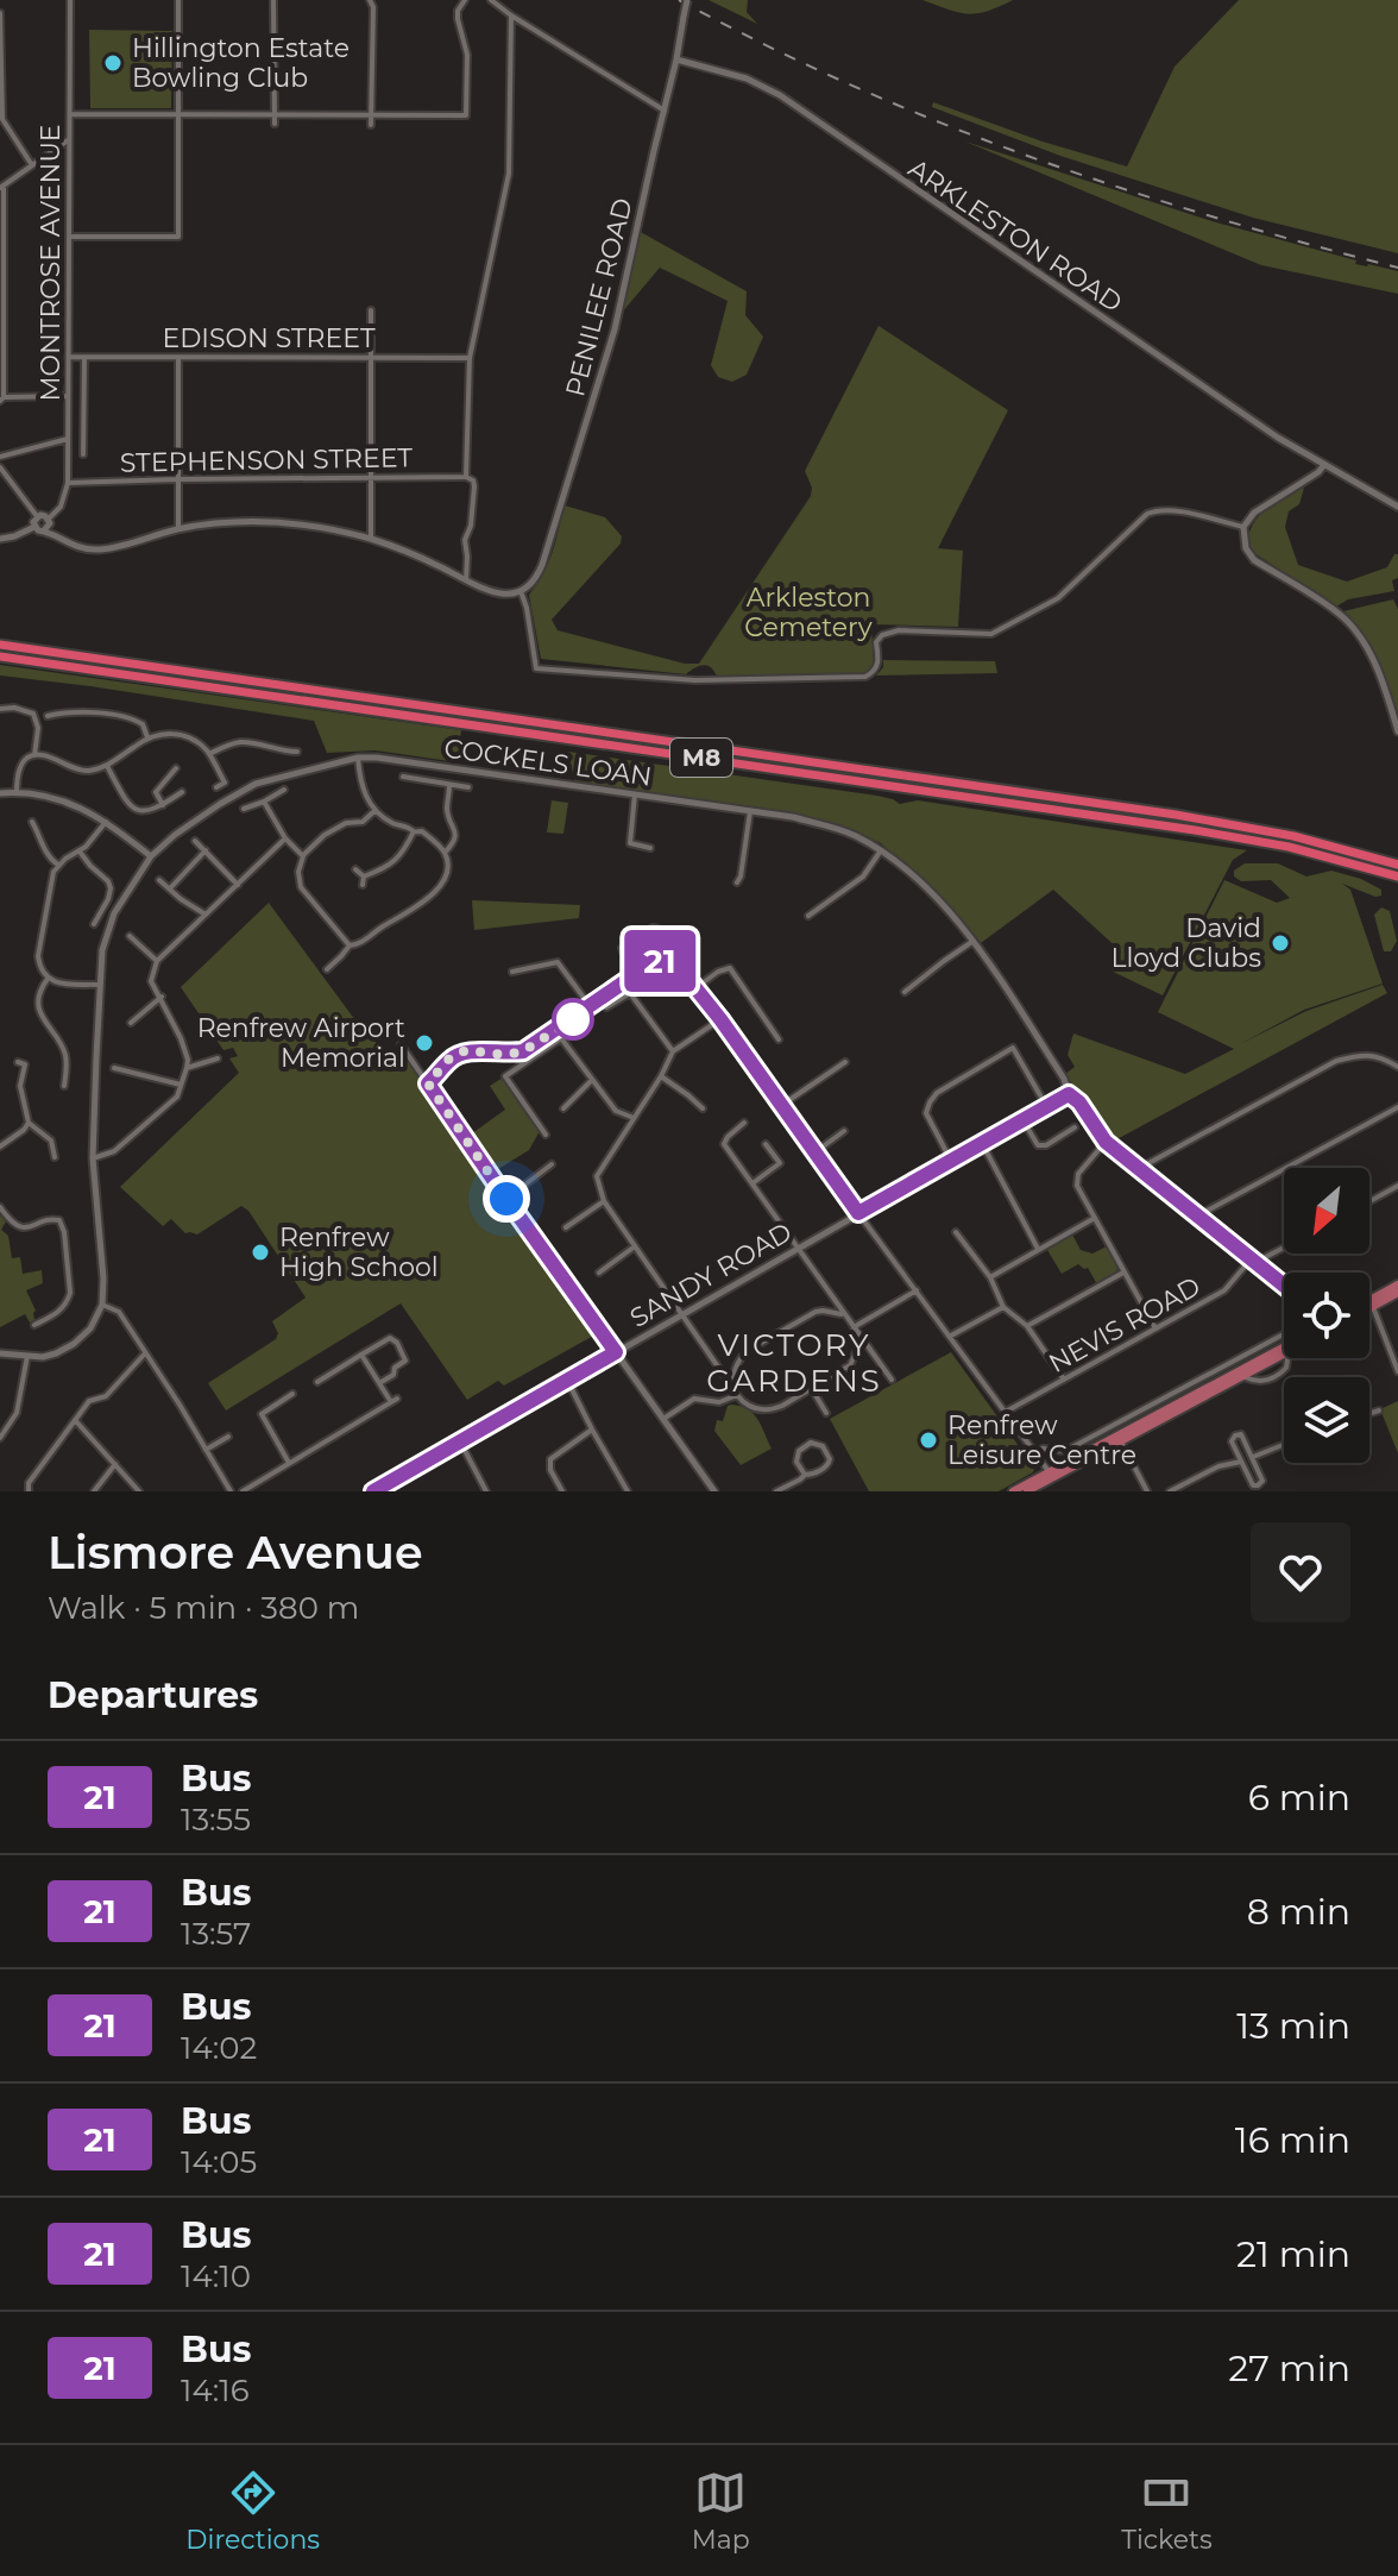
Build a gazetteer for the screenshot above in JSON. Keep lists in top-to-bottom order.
{
  "streets": {
    "highway": ["M8"],
    "street": [
      "ARKLESTON ROAD",
      "MONTROSE AVENUE",
      "PENILEE ROAD",
      "EDISON STREET",
      "STEPHENSON STREET",
      "COCKELS LOAN",
      "SANDY ROAD",
      "NEVIS ROAD"
    ]
  },
  "crossings": [
    ["ARKLESTON ROAD", "PENILEE ROAD"],
    ["MONTROSE AVENUE", "EDISON STREET"],
    ["MONTROSE AVENUE", "STEPHENSON STREET"],
    ["COCKELS LOAN", "SANDY ROAD"],
    ["COCKELS LOAN", "NEVIS ROAD"]
  ],
  "districts": ["VICTORY GARDENS"],
  "parks": ["Arkleston Cemetery"],
  "places": [
    "Hillington Estate Bowling Club",
    "David Lloyd Clubs",
    "Renfrew Airport Memorial",
    "Renfrew High School",
    "Renfrew Leisure Centre"
  ],
  "lines": ["bus line 21"],
  "north": "bottom left",
  "page": {
    "on_map": "21",
    "heading": [
      ["Lismore Avenue", "Walk · 5 min · 380 m"],
      "Departures"
    ],
    "list": [
      {
        "mark": "21",
        "name": "Bus",
        "note": "13:55",
        "value": "6 min"
      },
      {
        "mark": "21",
        "name": "Bus",
        "note": "13:57",
        "value": "8 min"
      },
      {
        "mark": "21",
        "name": "Bus",
        "note": "14:02",
        "value": "13 min"
      },
      {
        "mark": "21",
        "name": "Bus",
        "note": "14:05",
        "value": "16 min"
      },
      {
        "mark": "21",
        "name": "Bus",
        "note": "14:10",
        "value": "21 min"
      },
      {
        "mark": "21",
        "name": "Bus",
        "note": "14:16",
        "value": "27 min"
      }
    ],
    "tabs": ["Directions", "Map", "Tickets"]
  }
}
